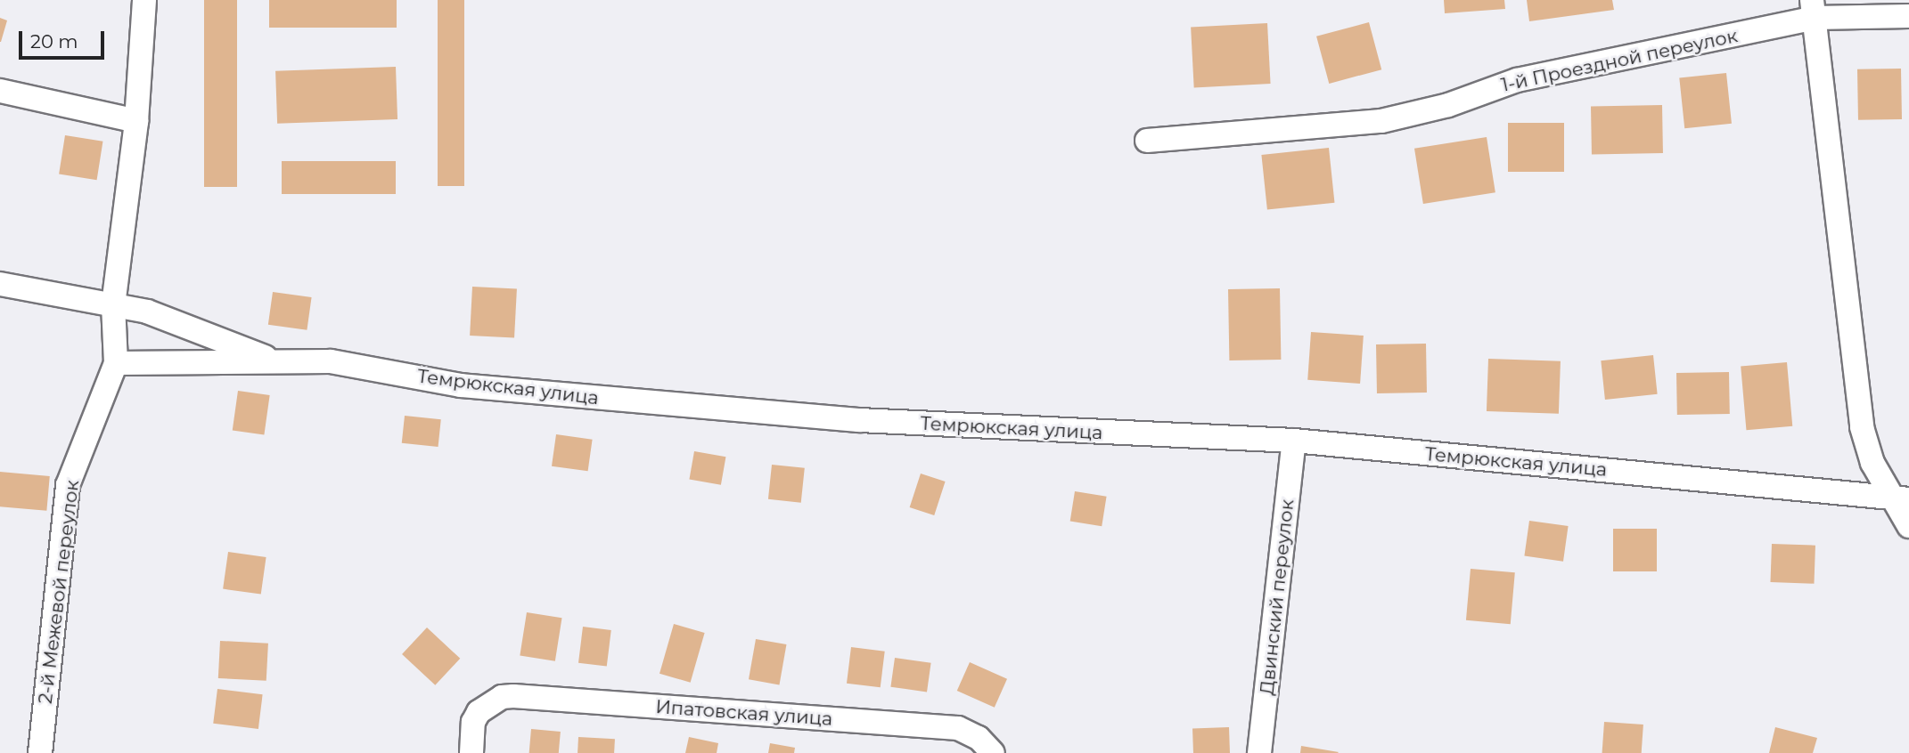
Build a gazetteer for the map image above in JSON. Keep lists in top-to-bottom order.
{
  "streets": {
    "street": [
      "1-й Проездной переулок",
      "Темрюкская улица",
      "2-й Межевой переулок",
      "Двинский переулок",
      "Ипатовская улица"
    ]
  },
  "crossings": [
    ["Темрюкская улица", "2-й Межевой переулок"],
    ["Темрюкская улица", "Двинский переулок"]
  ],
  "scale_bar": "20 m"
}
